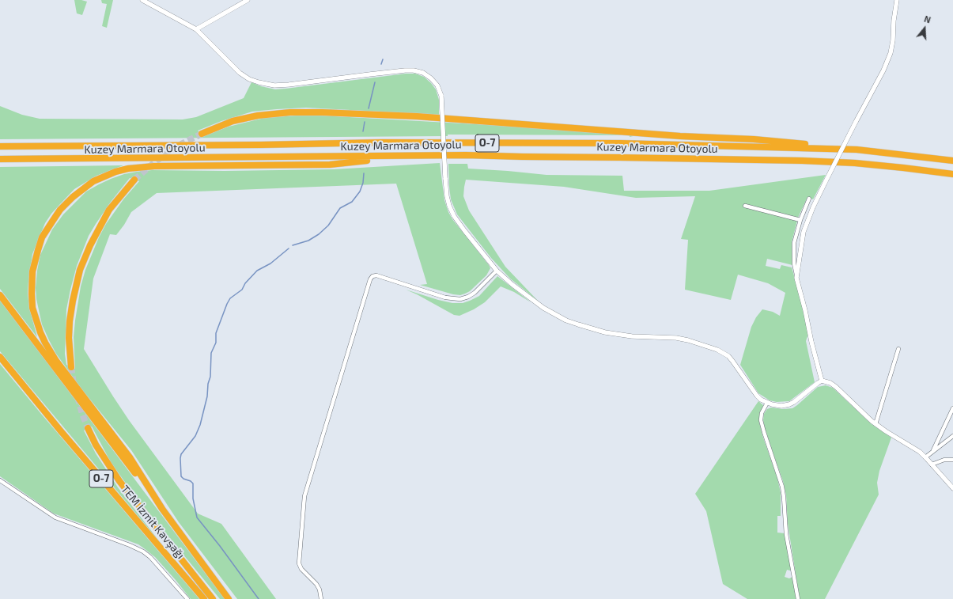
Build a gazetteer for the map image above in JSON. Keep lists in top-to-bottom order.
{
  "streets": {
    "highway": ["O-7", "Kuzey Marmara Otoyolu", "TEM İzmit Kavşağı"]
  },
  "crossings": [
    ["O-7", "TEM İzmit Kavşağı"]
  ],
  "north": "top"
}
